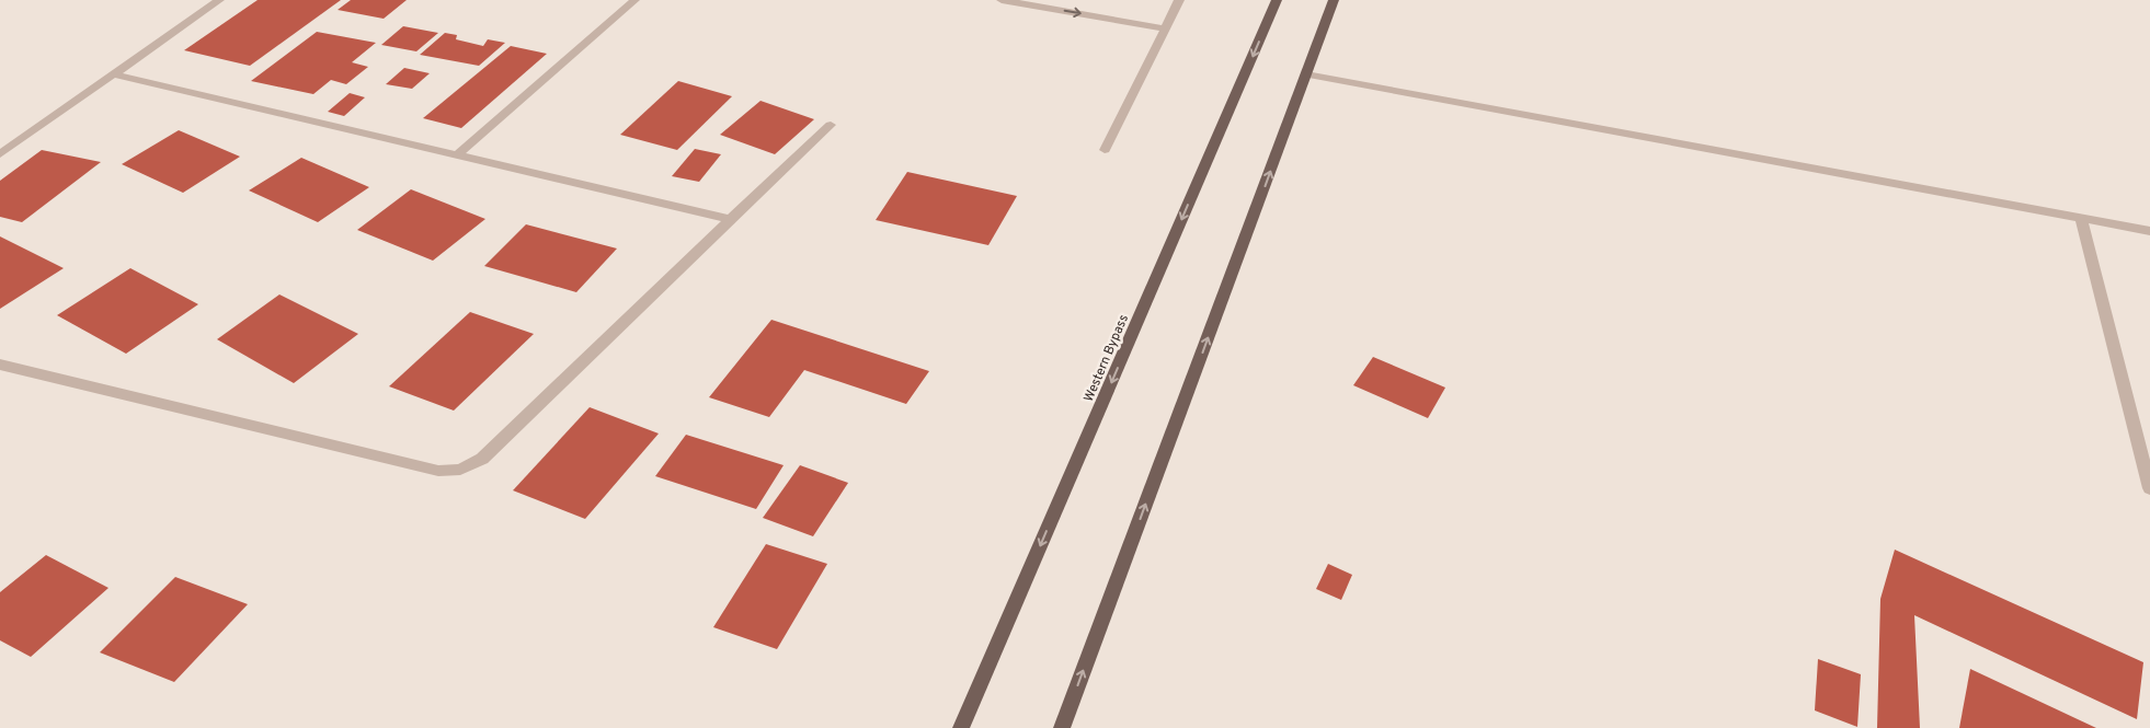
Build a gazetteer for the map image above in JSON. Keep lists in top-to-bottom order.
{
  "streets": {
    "main road": ["Western Bypass"]
  }
}
